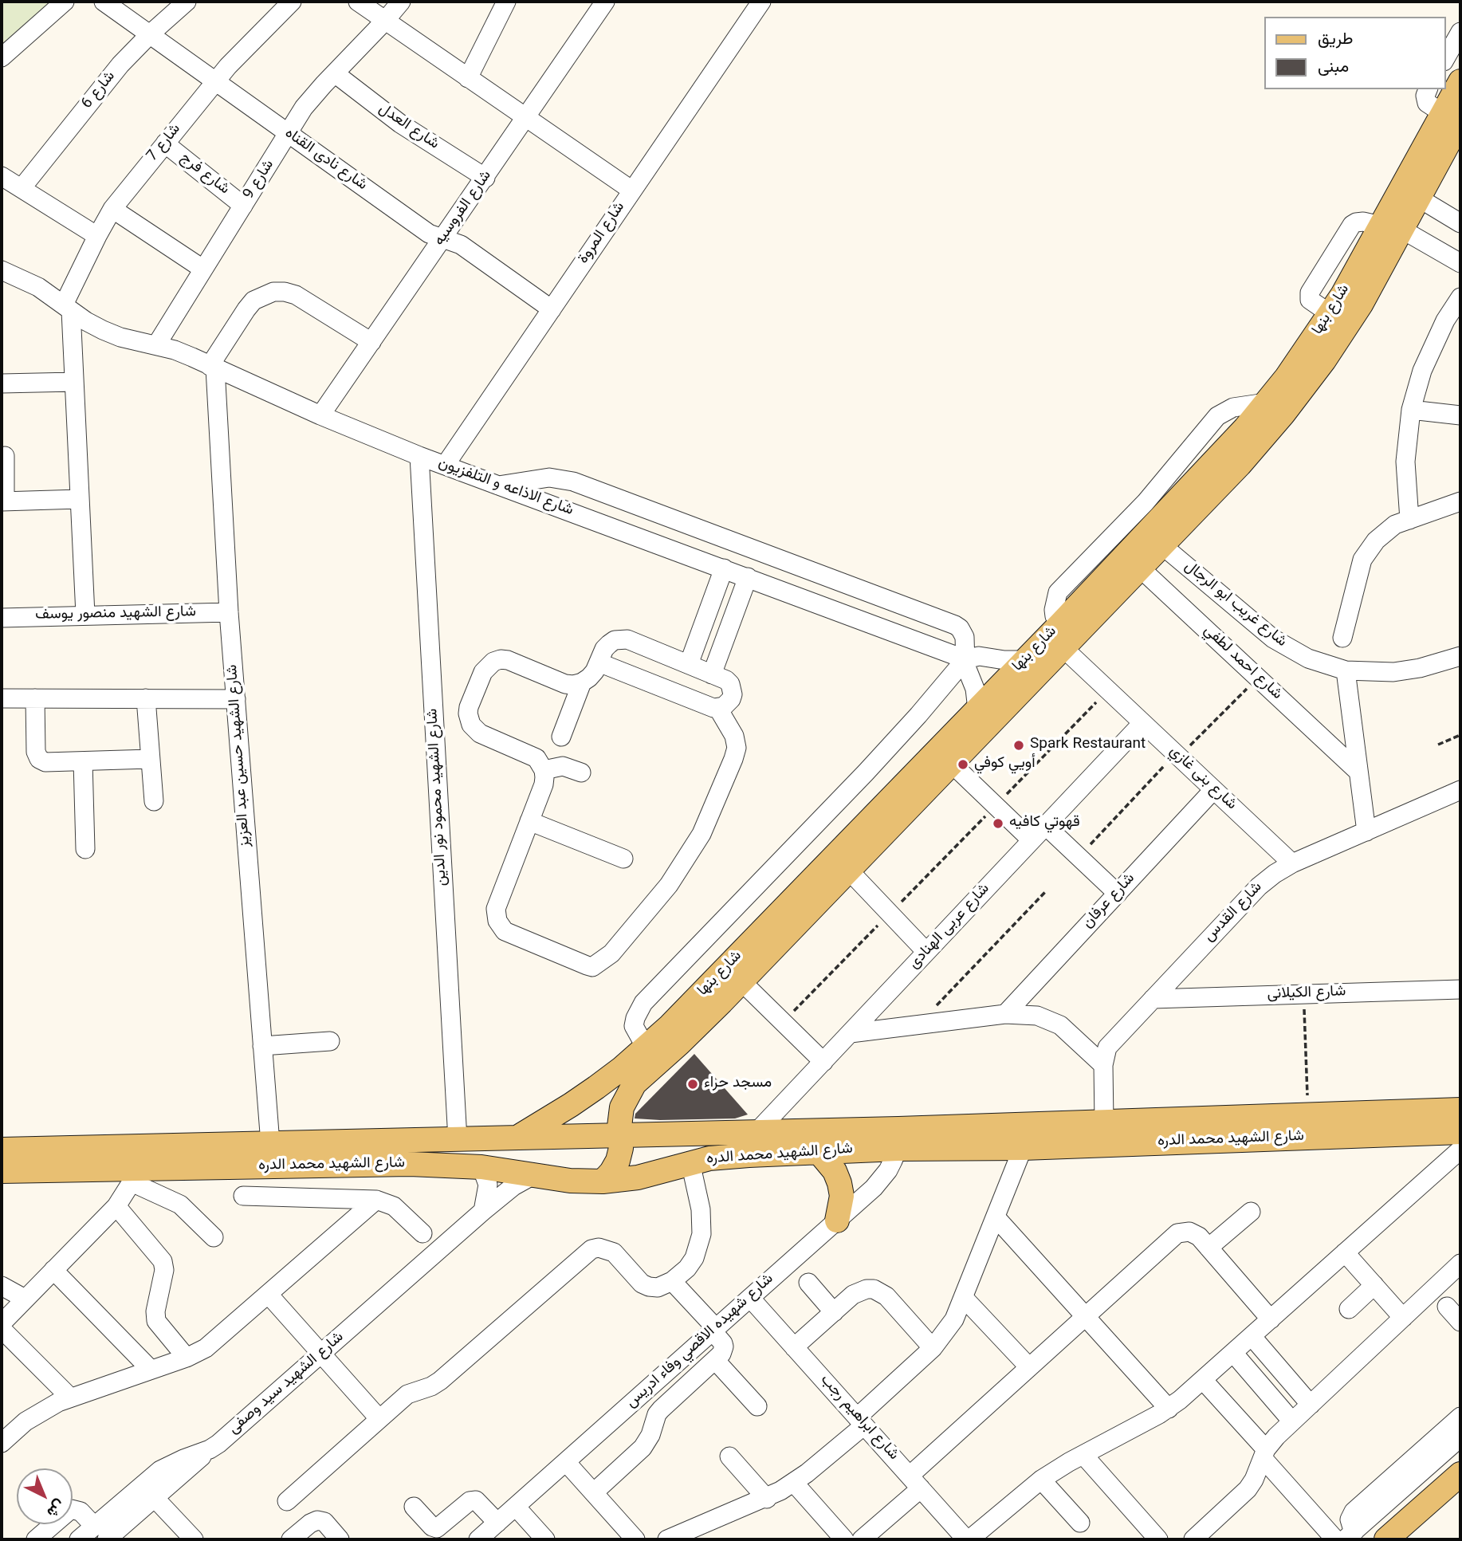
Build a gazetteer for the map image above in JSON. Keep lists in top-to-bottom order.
{
  "streets": {
    "main road": ["شارع بنها", "شارع الشهيد محمد الدره"],
    "street": [
      "شارع 6",
      "شارع العدل",
      "شارع 7",
      "شارع نادى القناه",
      "شارع فرج",
      "شارع 9",
      "شارع الفروسيه",
      "شارع المروة",
      "شارع الاذاعه و التلفزيون",
      "شارع غريب ابو الرجال",
      "شارع الشهيد منصور يوسف",
      "شارع احمد لطفي",
      "شارع الشهيد حسين عبد العزيز",
      "شارع بنى غازي",
      "شارع الشهيد محمود نور الدين",
      "شارع عرفان",
      "شارع القدس",
      "شارع عربى الهنادى",
      "شارع الكيلانى",
      "شارع شهيده الاقصي وفاء ادريس",
      "شارع الشهيد سيد وصفى",
      "شارع ابراهيم رجب"
    ]
  },
  "crossings": [
    ["شارع 6", "شارع نادى القناه"],
    ["شارع العدل", "شارع 9"],
    ["شارع العدل", "شارع الفروسيه"],
    ["شارع 7", "شارع نادى القناه"],
    ["شارع 7", "شارع فرج"],
    ["شارع 7", "شارع الاذاعه و التلفزيون"],
    ["شارع نادى القناه", "شارع 9"],
    ["شارع نادى القناه", "شارع الفروسيه"],
    ["شارع نادى القناه", "شارع المروة"],
    ["شارع فرج", "شارع 9"],
    ["شارع 9", "شارع الاذاعه و التلفزيون"],
    ["شارع الفروسيه", "شارع الاذاعه و التلفزيون"],
    ["شارع المروة", "شارع الاذاعه و التلفزيون"],
    ["شارع بنها", "شارع الاذاعه و التلفزيون"],
    ["شارع بنها", "شارع غريب ابو الرجال"],
    ["شارع بنها", "شارع احمد لطفي"],
    ["شارع بنها", "شارع بنى غازي"],
    ["شارع بنها", "شارع الشهيد محمد الدره"],
    ["شارع الاذاعه و التلفزيون", "شارع الشهيد حسين عبد العزيز"],
    ["شارع الاذاعه و التلفزيون", "شارع الشهيد محمود نور الدين"],
    ["شارع الشهيد منصور يوسف", "شارع الشهيد حسين عبد العزيز"],
    ["شارع الشهيد حسين عبد العزيز", "شارع الشهيد محمد الدره"],
    ["شارع بنى غازي", "شارع عرفان"],
    ["شارع بنى غازي", "شارع القدس"],
    ["شارع بنى غازي", "شارع عربى الهنادى"],
    ["شارع الشهيد محمود نور الدين", "شارع الشهيد محمد الدره"],
    ["شارع القدس", "شارع الكيلانى"],
    ["شارع القدس", "شارع الشهيد محمد الدره"],
    ["شارع عربى الهنادى", "شارع الشهيد محمد الدره"],
    ["شارع الشهيد محمد الدره", "شارع شهيده الاقصي وفاء ادريس"],
    ["شارع الشهيد محمد الدره", "شارع الشهيد سيد وصفى"],
    ["شارع شهيده الاقصي وفاء ادريس", "شارع ابراهيم رجب"]
  ],
  "places": [
    "Spark Restaurant",
    "أويي كوفي",
    "قهوتي كافيه",
    "مسجد حراء"
  ],
  "legend": ["طريق", "مبنى"],
  "north": "bottom right"
}
